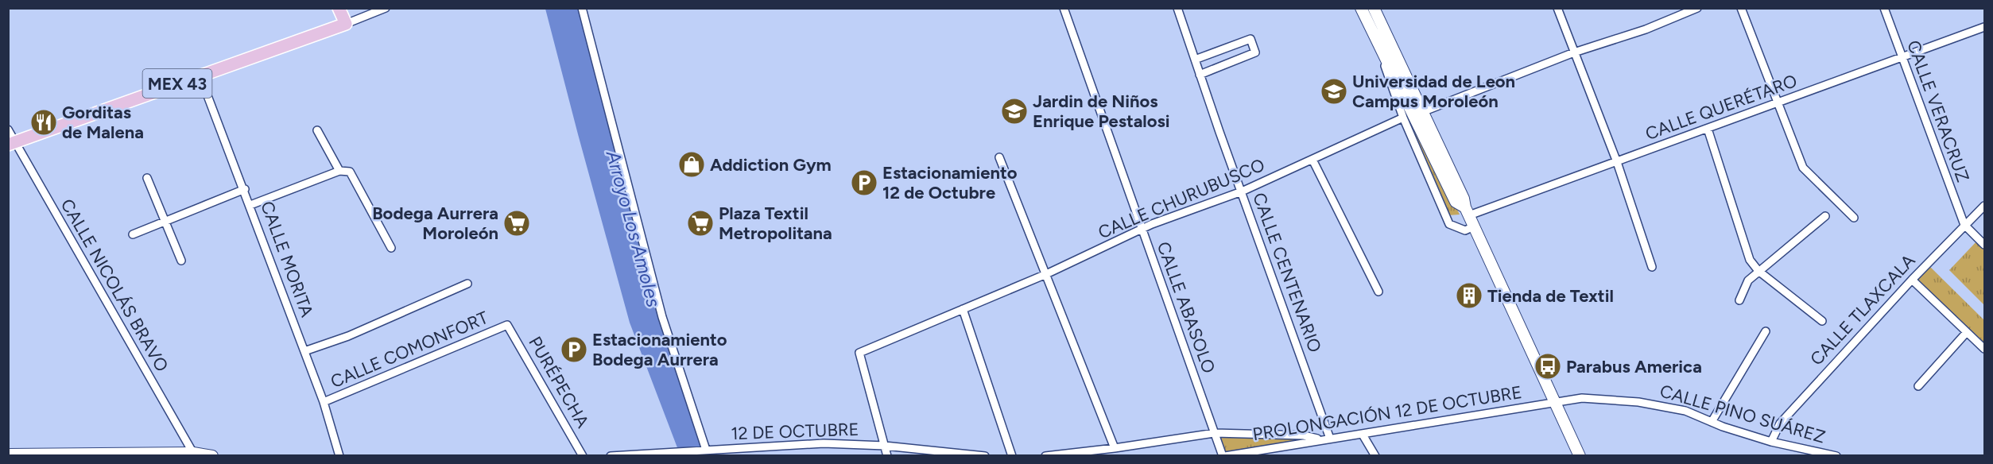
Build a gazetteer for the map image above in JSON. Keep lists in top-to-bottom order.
{
  "streets": {
    "main road": ["MEX 43"],
    "street": [
      "CALLE QUERÉTARO",
      "CALLE VERACRUZ",
      "CALLE CHURUBUSCO",
      "CALLE MORITA",
      "CALLE CENTENARIO",
      "CALLE NICOLÁS BRAVO",
      "CALLE ABASOLO",
      "CALLE TLAXCALA",
      "CALLE COMONFORT",
      "PURÉPECHA",
      "PROLONGACIÓN 12 DE OCTUBRE",
      "CALLE PINO SUÁREZ",
      "12 DE OCTUBRE"
    ]
  },
  "crossings": [
    ["MEX 43", "CALLE MORITA"],
    ["MEX 43", "CALLE NICOLÁS BRAVO"],
    ["CALLE QUERÉTARO", "CALLE VERACRUZ"],
    ["CALLE VERACRUZ", "CALLE TLAXCALA"],
    ["CALLE CHURUBUSCO", "CALLE CENTENARIO"],
    ["CALLE CHURUBUSCO", "CALLE ABASOLO"],
    ["CALLE CHURUBUSCO", "12 DE OCTUBRE"],
    ["CALLE MORITA", "CALLE COMONFORT"],
    ["CALLE CENTENARIO", "PROLONGACIÓN 12 DE OCTUBRE"],
    ["CALLE ABASOLO", "PROLONGACIÓN 12 DE OCTUBRE"],
    ["CALLE TLAXCALA", "CALLE PINO SUÁREZ"],
    ["CALLE COMONFORT", "PURÉPECHA"],
    ["PROLONGACIÓN 12 DE OCTUBRE", "CALLE PINO SUÁREZ"]
  ],
  "water": ["Arroyo Los Amoles"],
  "places": {
    "school or university": ["Universidad de Leon Campus Moroleón", "Jardin de Niños Enrique Pestalosi"],
    "restaurant": ["Gorditas de Malena"],
    "shop": ["Addiction Gym"],
    "parking": ["Estacionamiento 12 de Octubre", "Estacionamiento Bodega Aurrera"],
    "supermarket": ["Bodega Aurrera Moroleón", "Plaza Textil Metropolitana"],
    "building": ["Tienda de Textil"],
    "bus stop": ["Parabus America"]
  }
}
